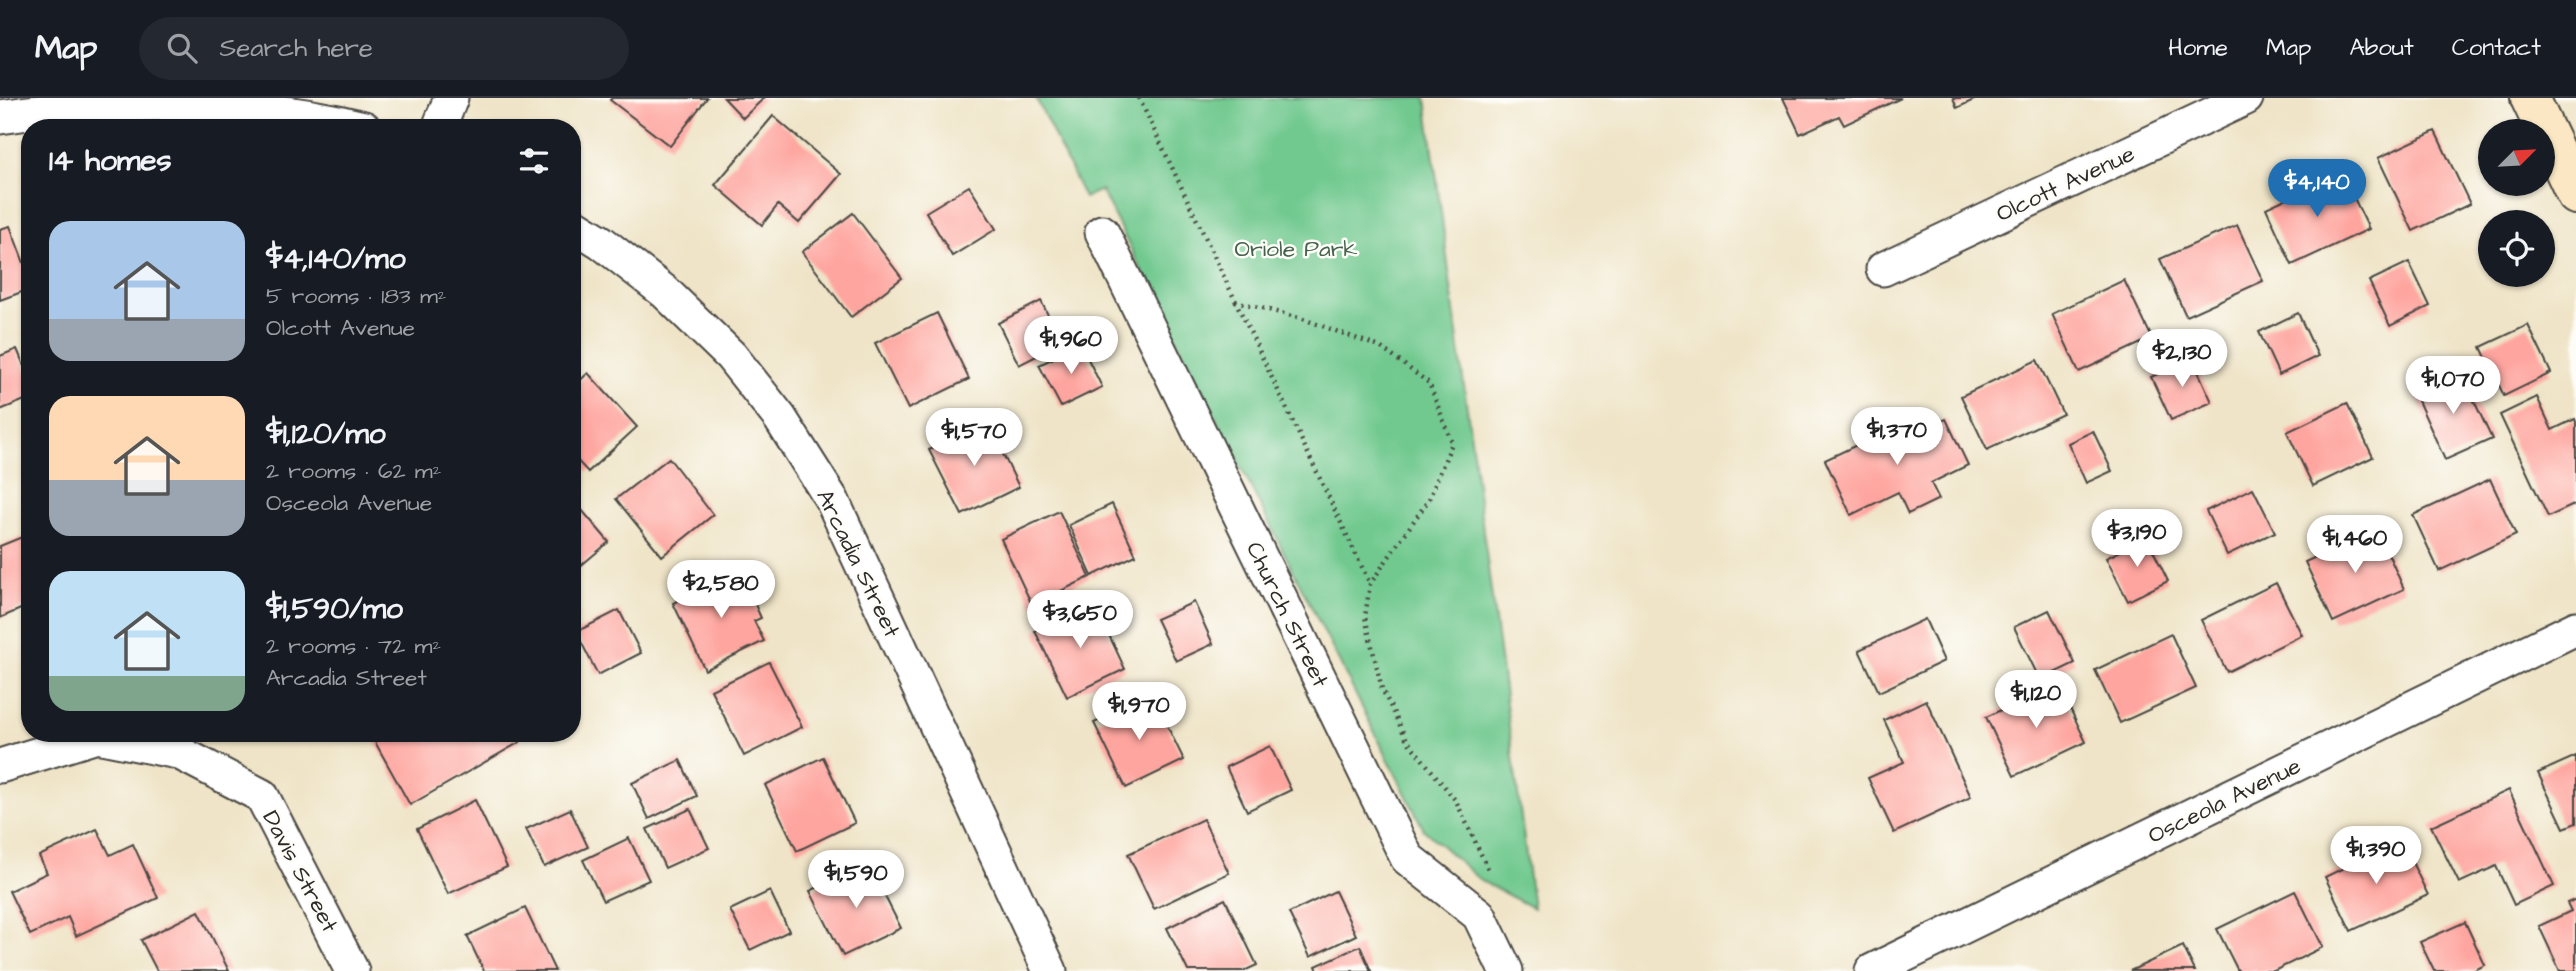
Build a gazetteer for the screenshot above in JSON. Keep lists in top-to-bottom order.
{
  "streets": {
    "street": [
      "Olcott Avenue",
      "Arcadia Street",
      "Church Street",
      "Osceola Avenue",
      "Davis Street"
    ]
  },
  "parks": ["Oriole Park"],
  "north": "top right",
  "page": {
    "header": "Map",
    "search": "Search here",
    "nav": [
      "Home",
      "Map",
      "About",
      "Contact"
    ],
    "heading": "14 homes",
    "price": [
      "$4,140",
      "$1,960",
      "$2,130",
      "$1,070",
      "$1,370",
      "$1,570",
      "$3,190",
      "$1,460",
      "$2,580",
      "$3,650",
      "$1,120",
      "$1,970",
      "$1,390",
      "$1,590"
    ],
    "list": [
      {
        "name": "$4,140/mo",
        "note": "5 rooms · 183 m² · Olcott Avenue"
      },
      {
        "name": "$1,120/mo",
        "note": "2 rooms · 62 m² · Osceola Avenue"
      },
      {
        "name": "$1,590/mo",
        "note": "2 rooms · 72 m² · Arcadia Street"
      }
    ]
  }
}
